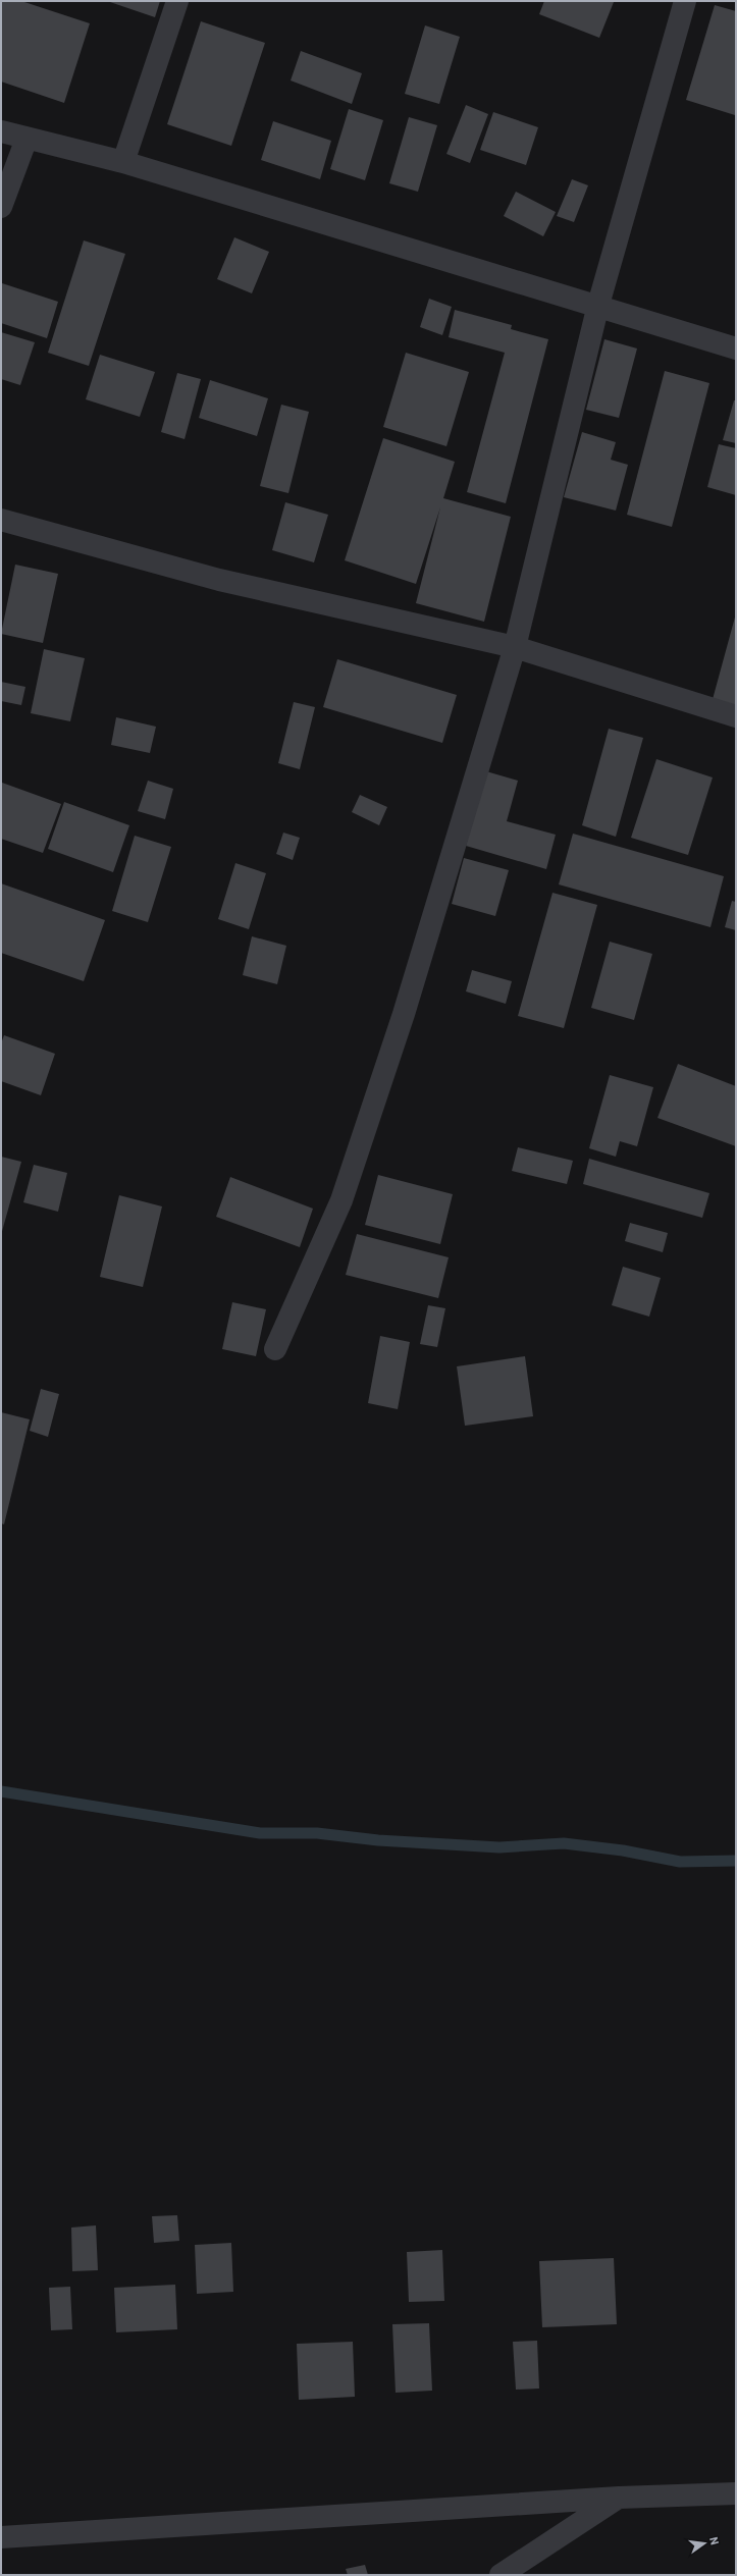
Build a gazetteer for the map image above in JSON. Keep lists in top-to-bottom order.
{
  "north": "right"
}
